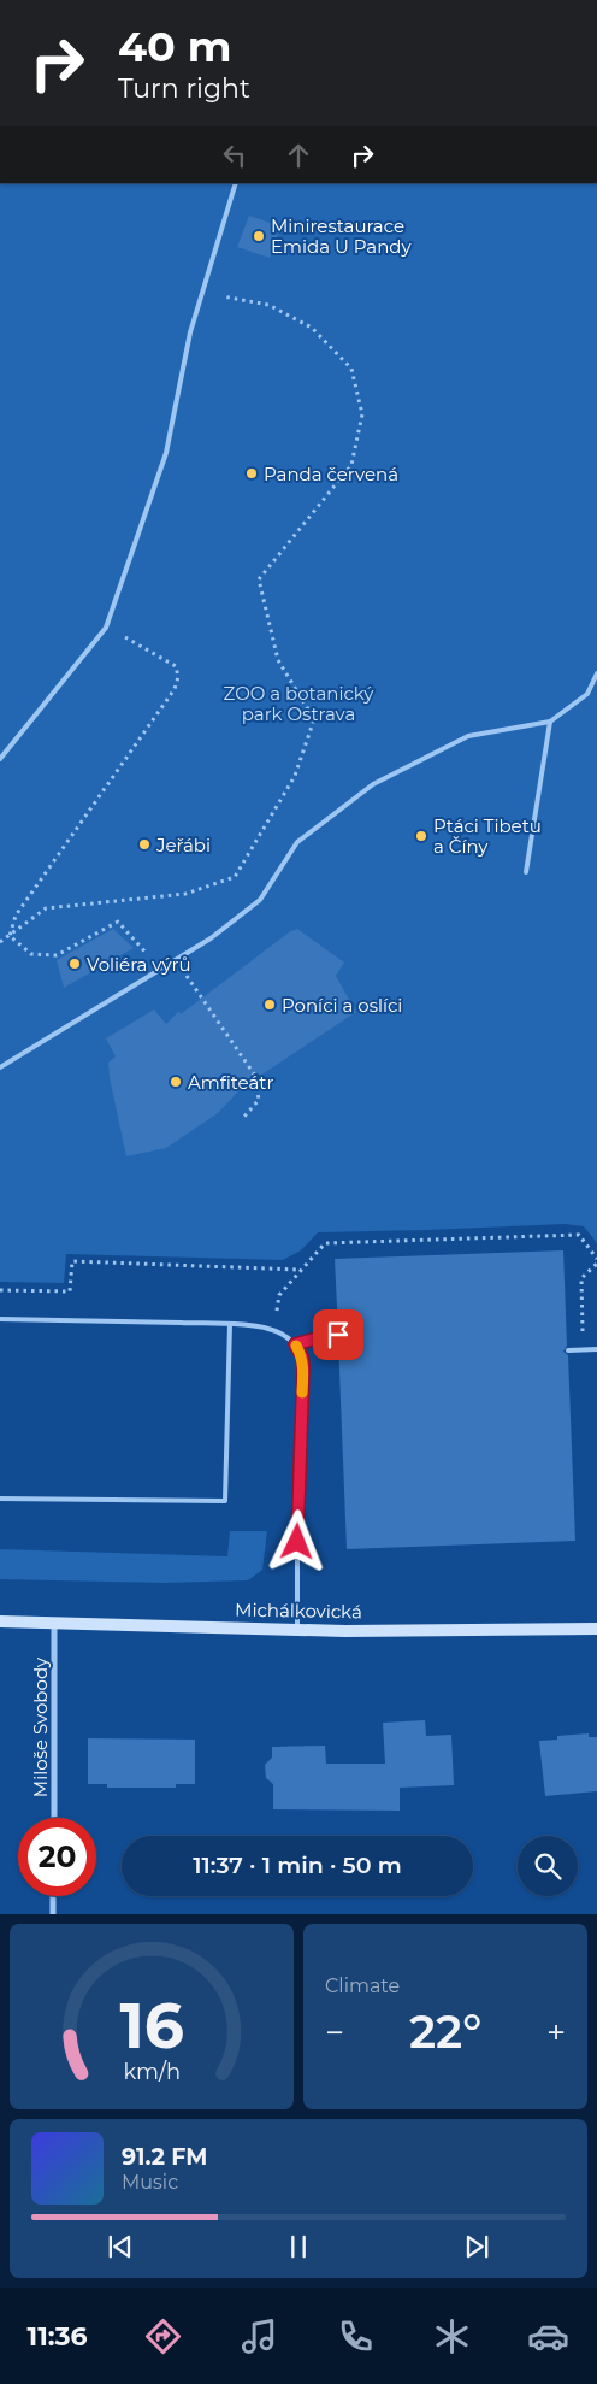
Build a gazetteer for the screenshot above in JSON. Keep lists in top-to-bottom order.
{
  "streets": {
    "street": ["Michálkovická", "Miloše Svobody"]
  },
  "crossings": [
    ["Michálkovická", "Miloše Svobody"]
  ],
  "parks": ["ZOO a botanický park Ostrava"],
  "places": [
    "Minirestaurace Emida U Pandy",
    "Panda červená",
    "Ptáci Tibetu a Číny",
    "Jeřábi",
    "Voliéra výrů",
    "Poníci a oslíci",
    "Amfiteátr"
  ],
  "page": {
    "turn": ["40 m", "Turn right"],
    "limit": "20",
    "trip": "11:37 · 1 min · 50 m",
    "tile": "Climate",
    "heat": ["−", "22°", "+"],
    "song": ["91.2 FM", "Music"],
    "tabs": "11:36",
    "gauge": ["16", "km/h"]
  }
}
